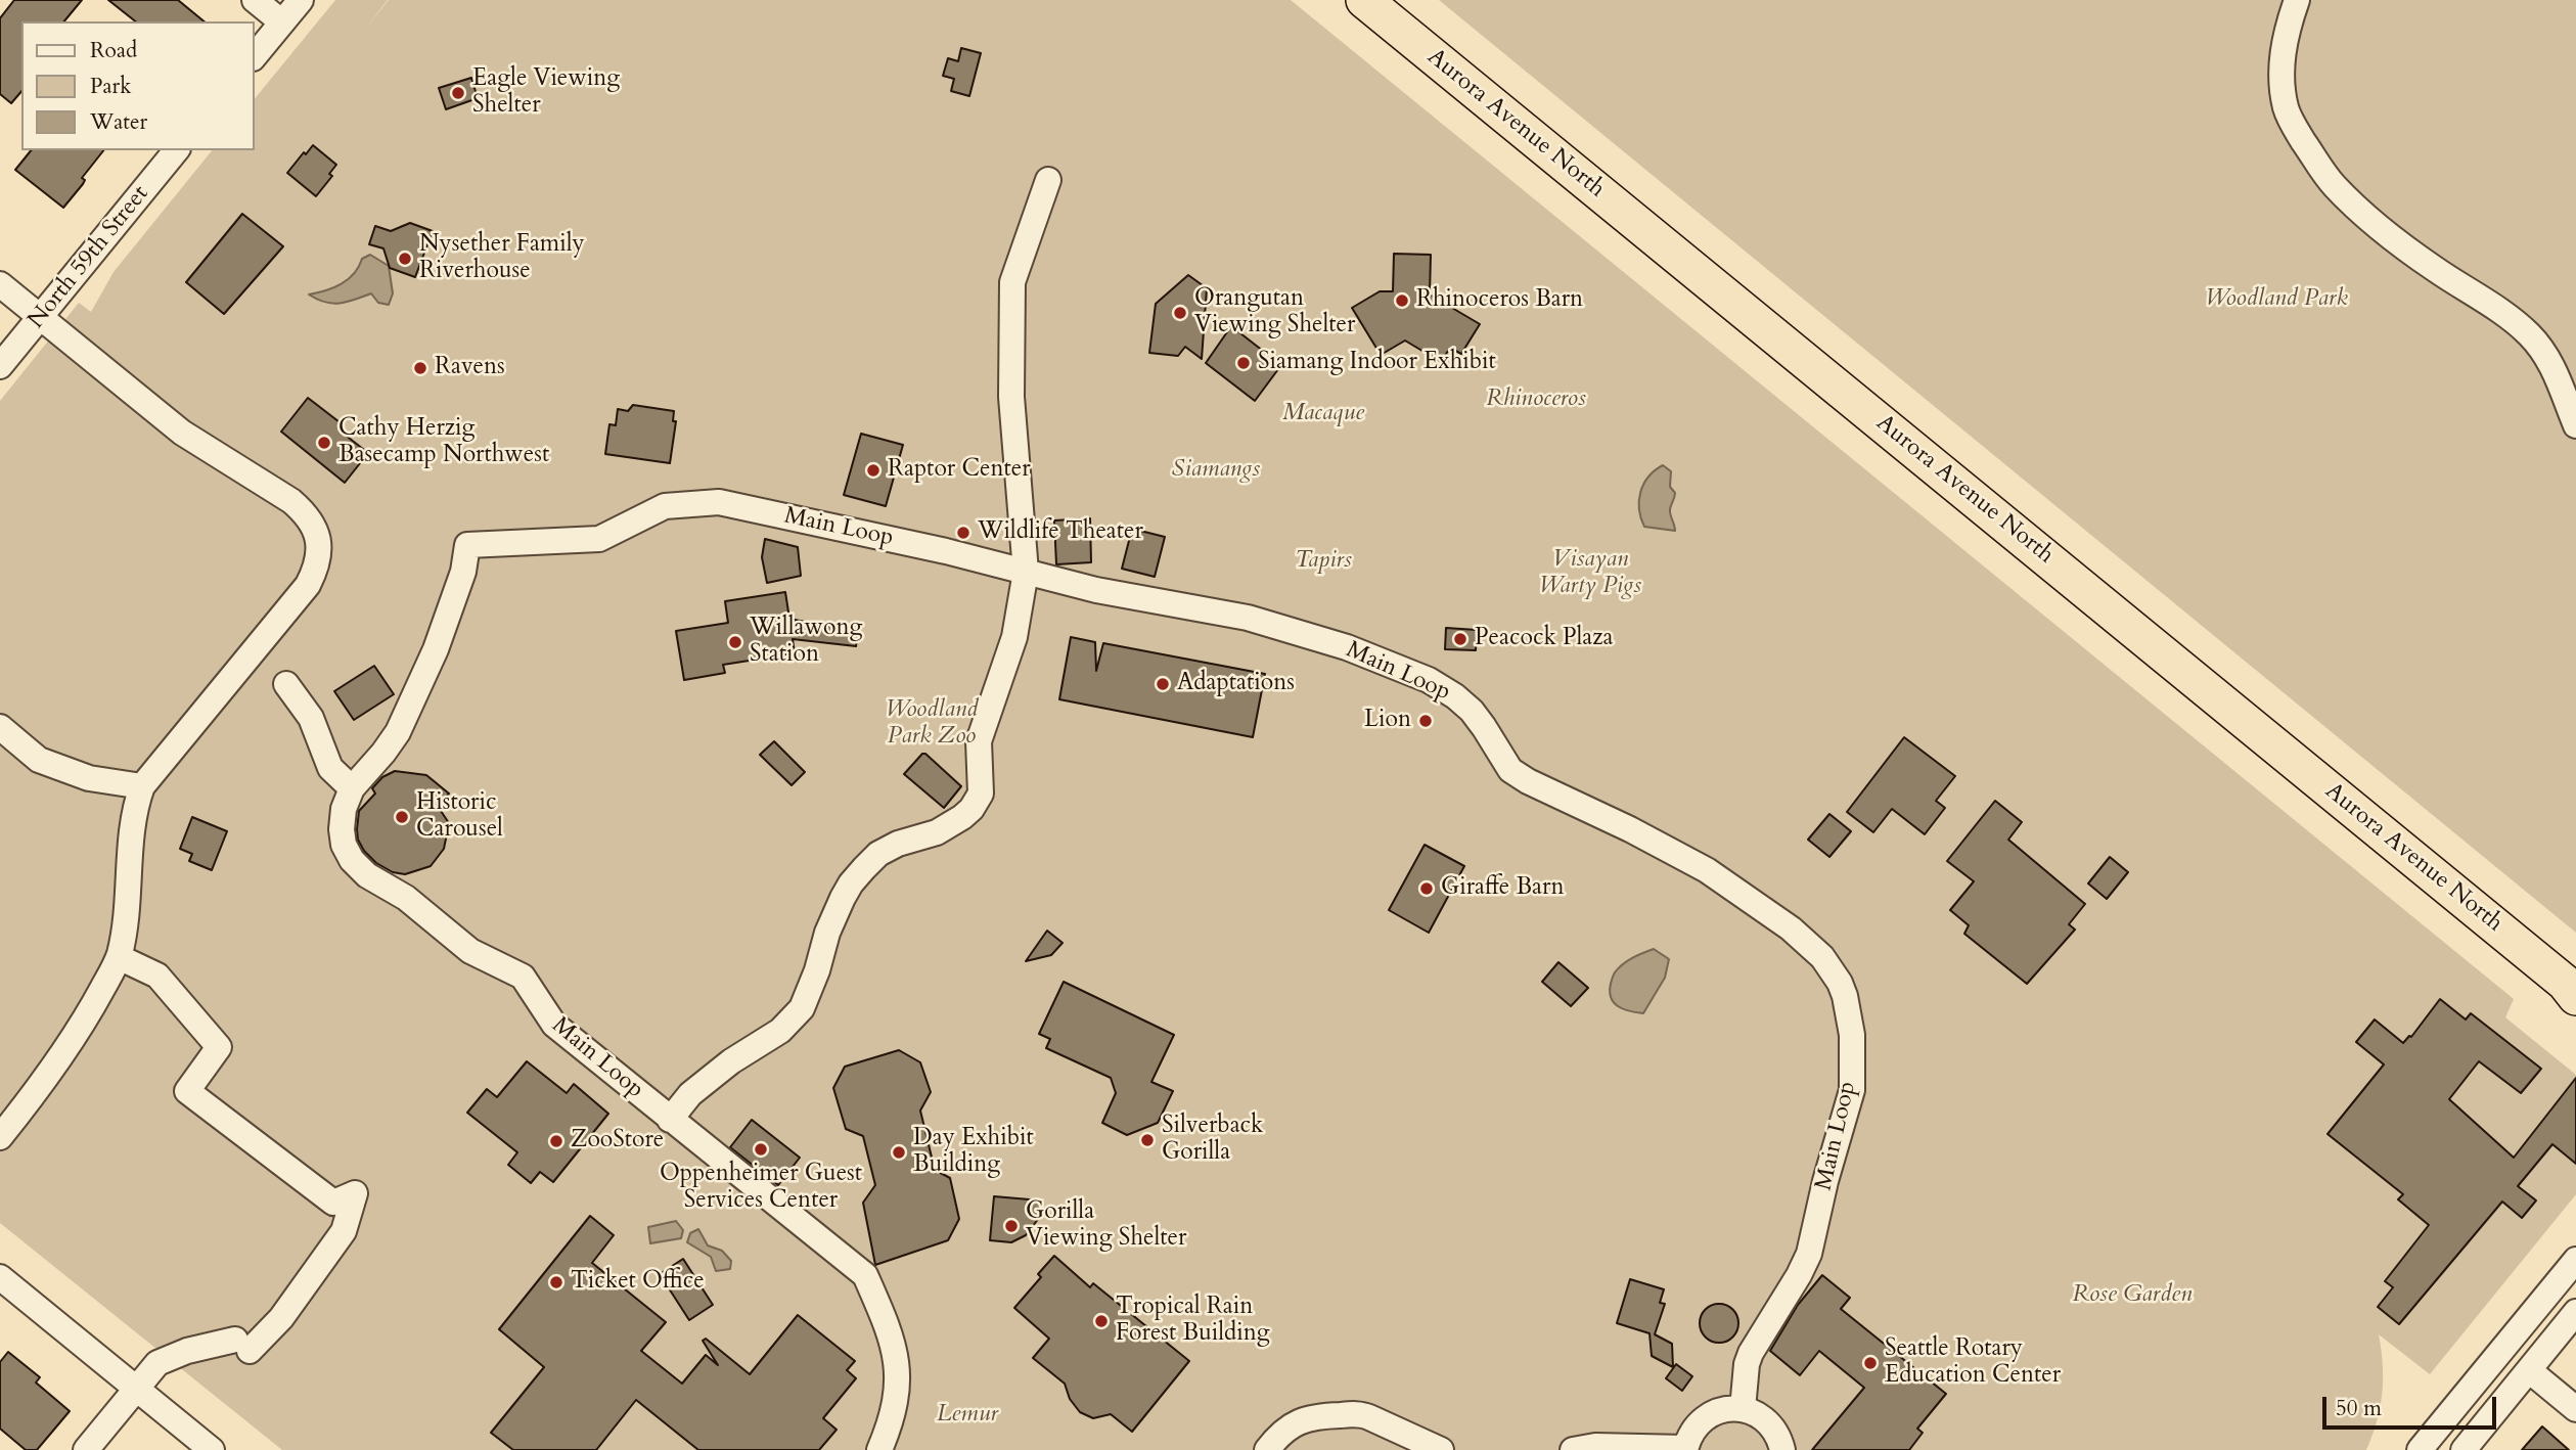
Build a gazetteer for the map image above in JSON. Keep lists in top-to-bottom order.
{
  "streets": {
    "highway": ["Aurora Avenue North"],
    "street": ["North 59th Street", "Main Loop"]
  },
  "parks": [
    "Woodland Park",
    "Rhinoceros",
    "Macaque",
    "Siamangs",
    "Visayan Warty Pigs",
    "Tapirs",
    "Woodland Park Zoo",
    "Rose Garden",
    "Lemur"
  ],
  "places": [
    "Eagle Viewing Shelter",
    "Nysether Family Riverhouse",
    "Rhinoceros Barn",
    "Orangutan Viewing Shelter",
    "Siamang Indoor Exhibit",
    "Ravens",
    "Cathy Herzig Basecamp Northwest",
    "Raptor Center",
    "Wildlife Theater",
    "Peacock Plaza",
    "Willawong Station",
    "Adaptations",
    "Lion",
    "Historic Carousel",
    "Giraffe Barn",
    "Silverback Gorilla",
    "ZooStore",
    "Oppenheimer Guest Services Center",
    "Day Exhibit Building",
    "Gorilla Viewing Shelter",
    "Ticket Office",
    "Tropical Rain Forest Building",
    "Seattle Rotary Education Center"
  ],
  "legend": ["Road", "Park", "Water"],
  "scale_bar": "50 m"
}
